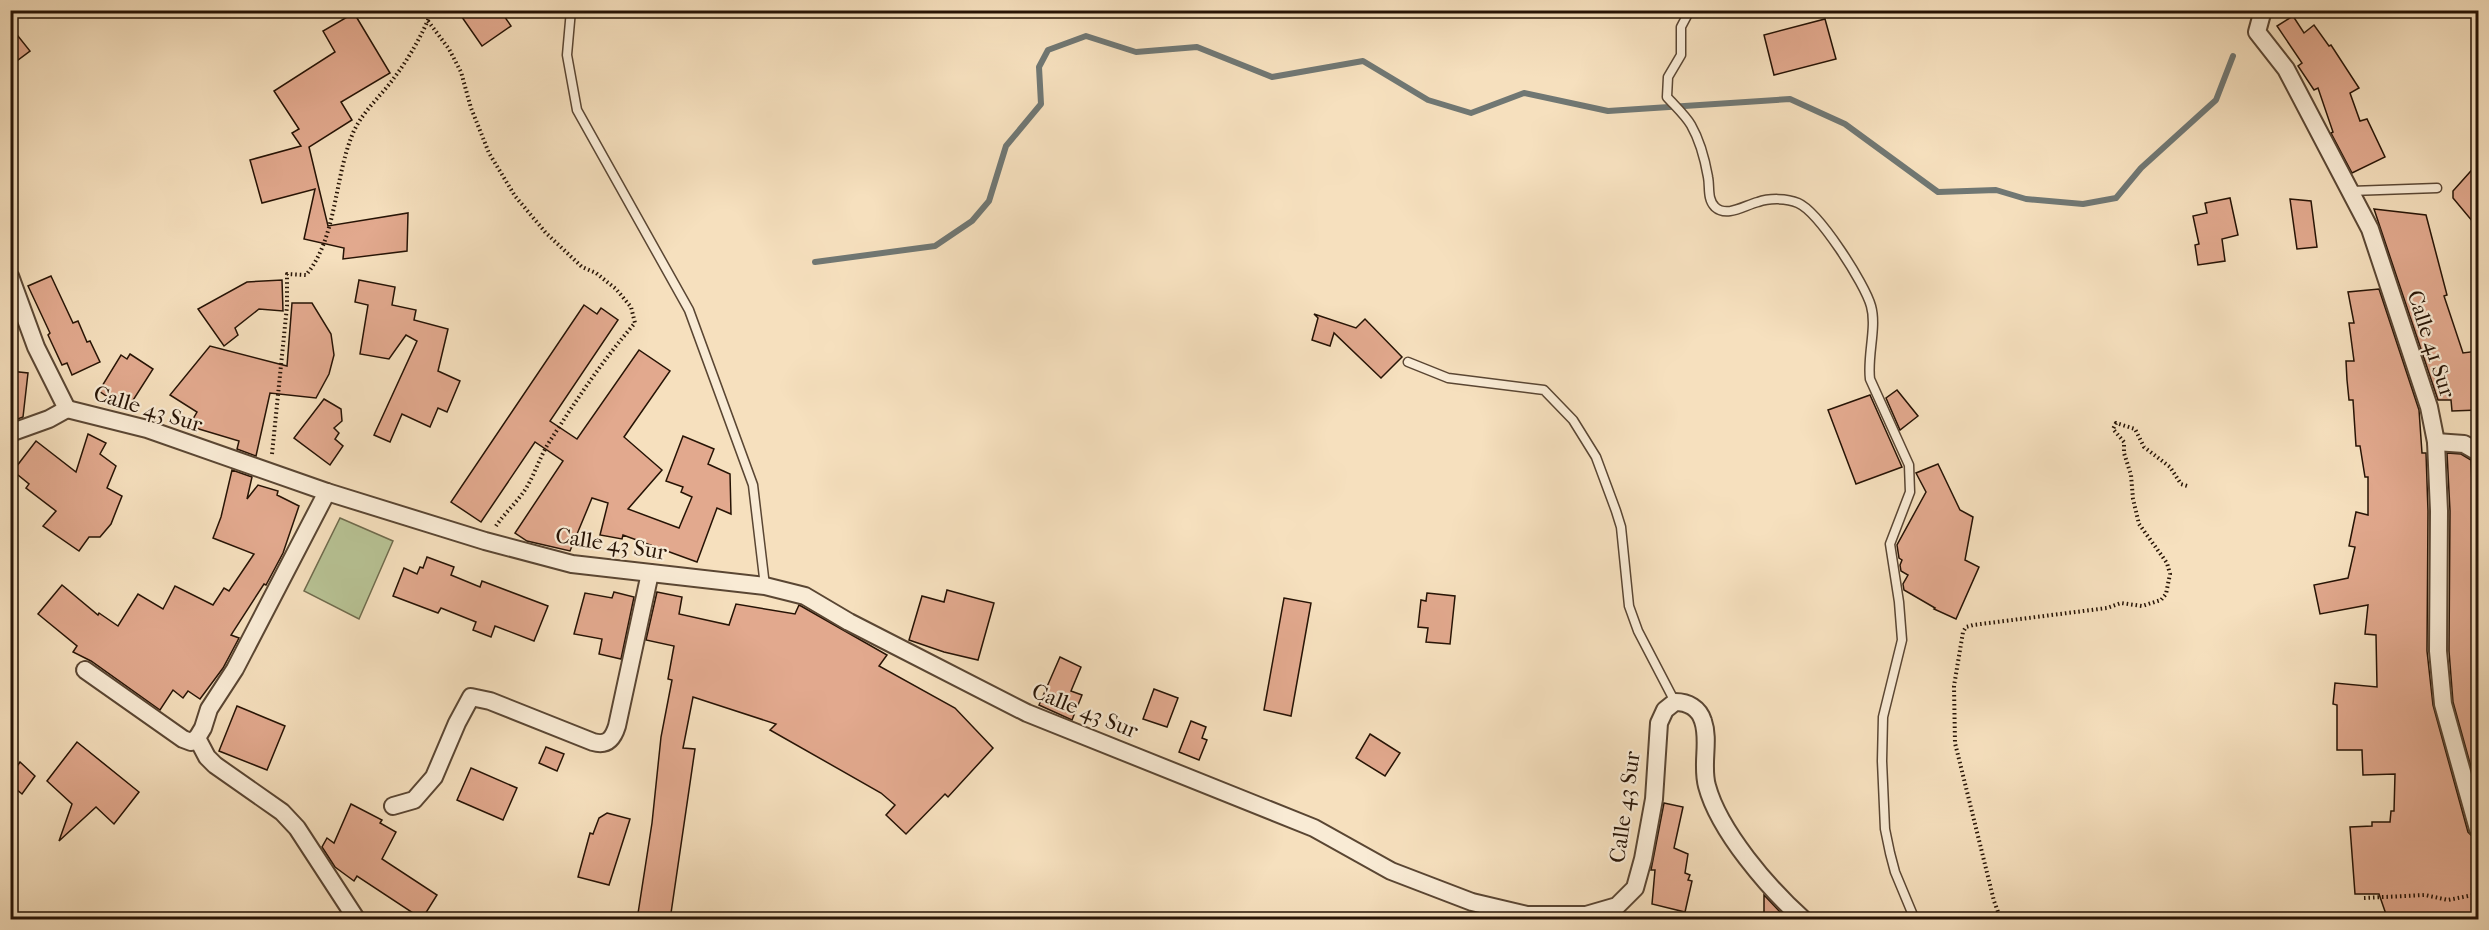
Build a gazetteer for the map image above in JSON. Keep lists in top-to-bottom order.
{
  "streets": {
    "street": ["Calle 41 Sur", "Calle 43 Sur"]
  }
}
